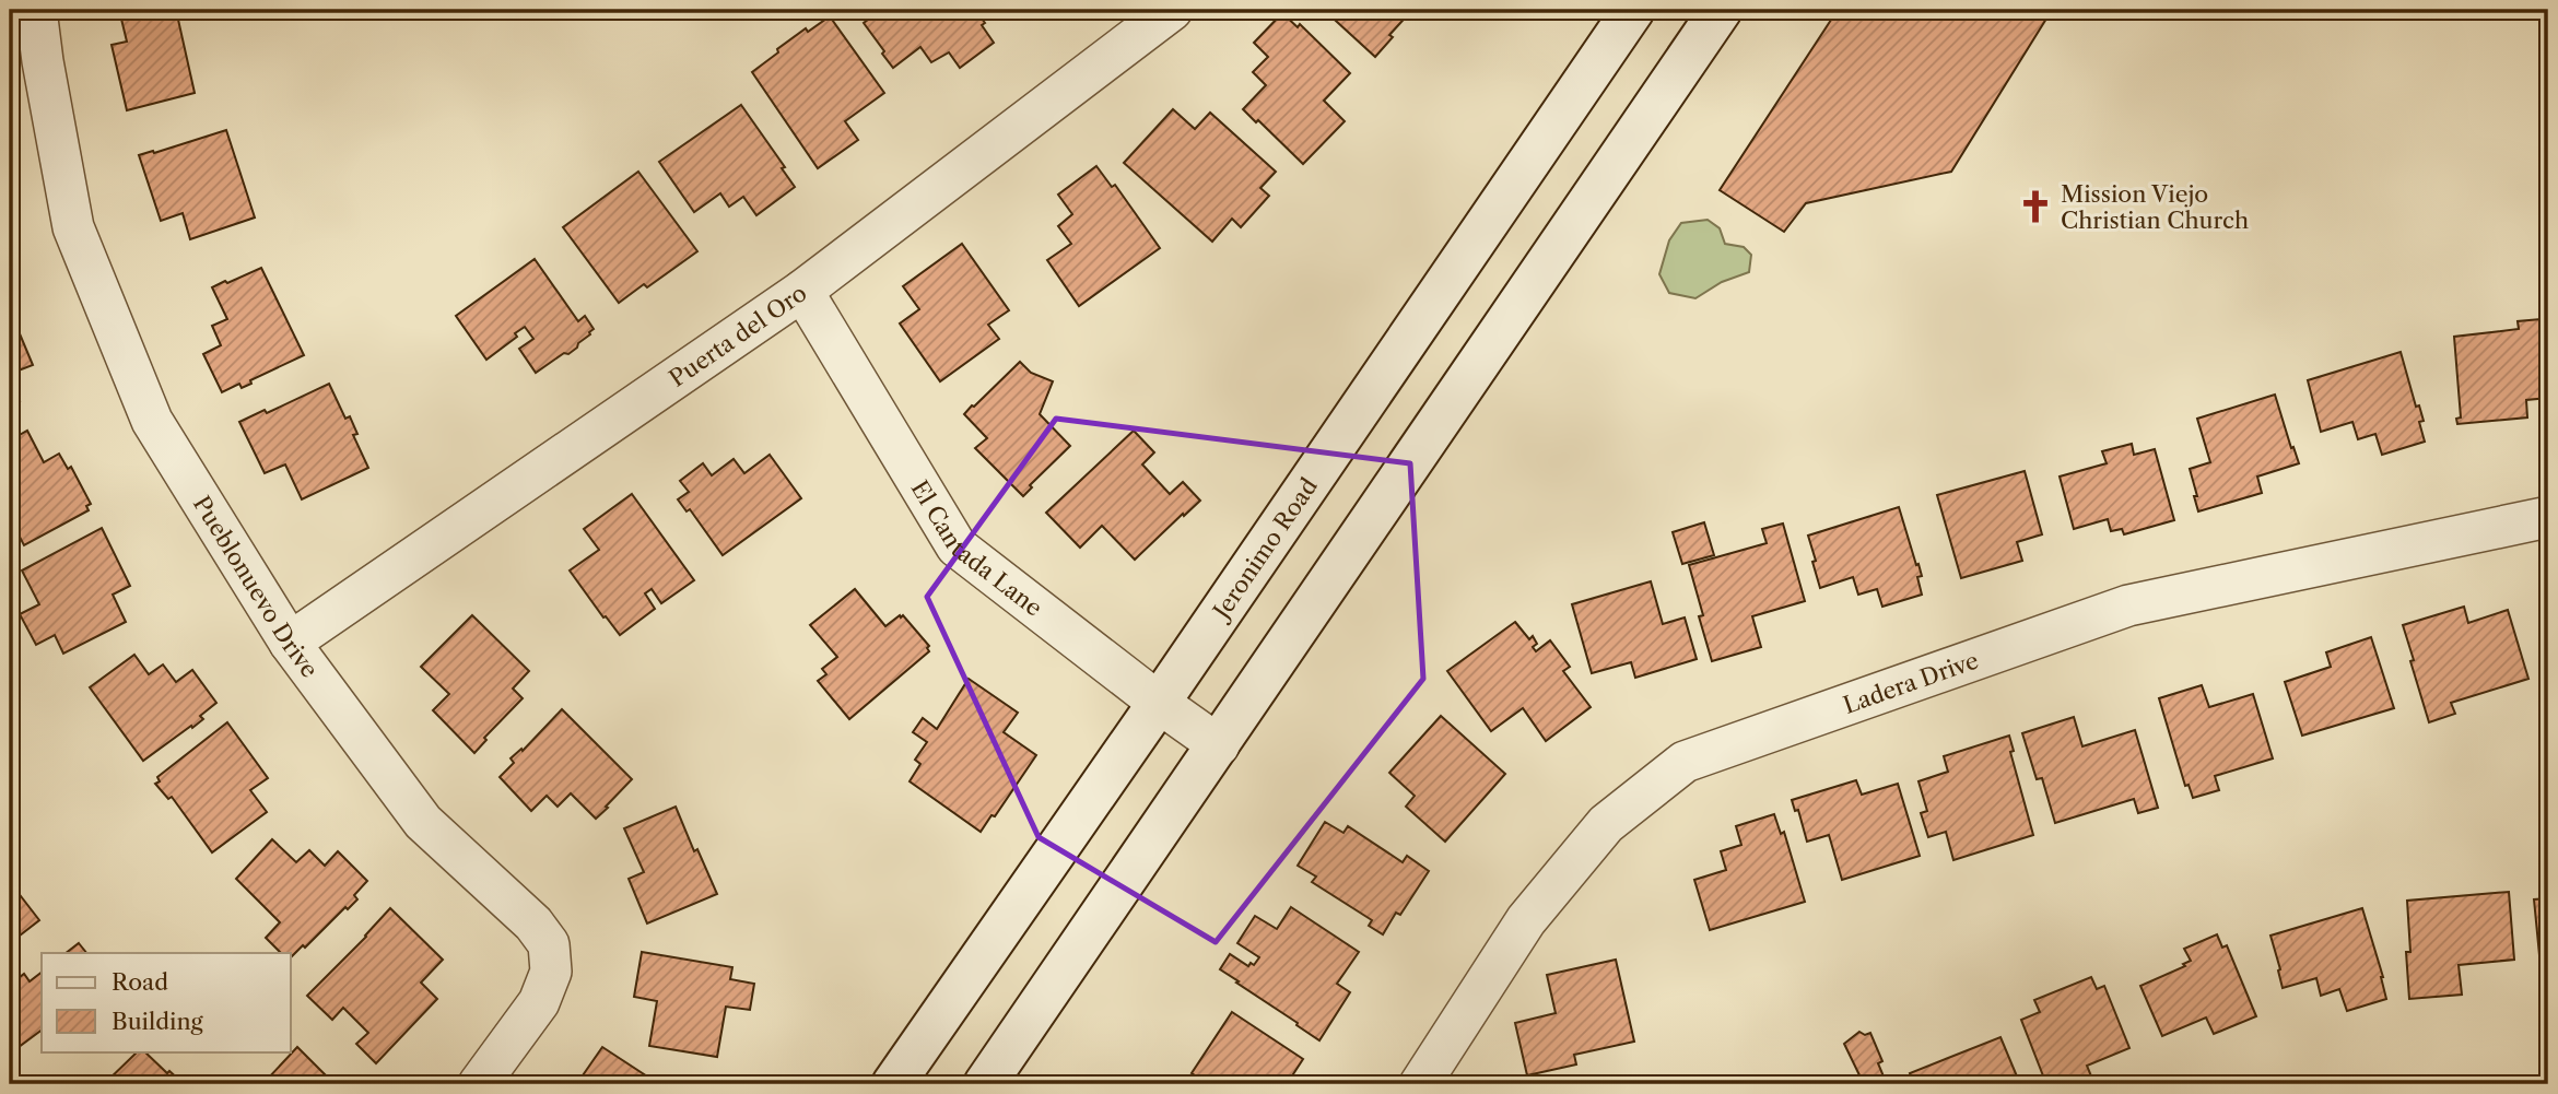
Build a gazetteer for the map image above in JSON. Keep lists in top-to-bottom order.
{
  "streets": {
    "main road": ["Jeronimo Road"],
    "street": [
      "Puerta del Oro",
      "El Cantada Lane",
      "Pueblonuevo Drive",
      "Ladera Drive"
    ]
  },
  "crossings": [
    ["Puerta del Oro", "El Cantada Lane"],
    ["Puerta del Oro", "Pueblonuevo Drive"],
    ["El Cantada Lane", "Jeronimo Road"]
  ],
  "places": {
    "church": ["Mission Viejo Christian Church"]
  },
  "legend": ["Road", "Building"]
}
